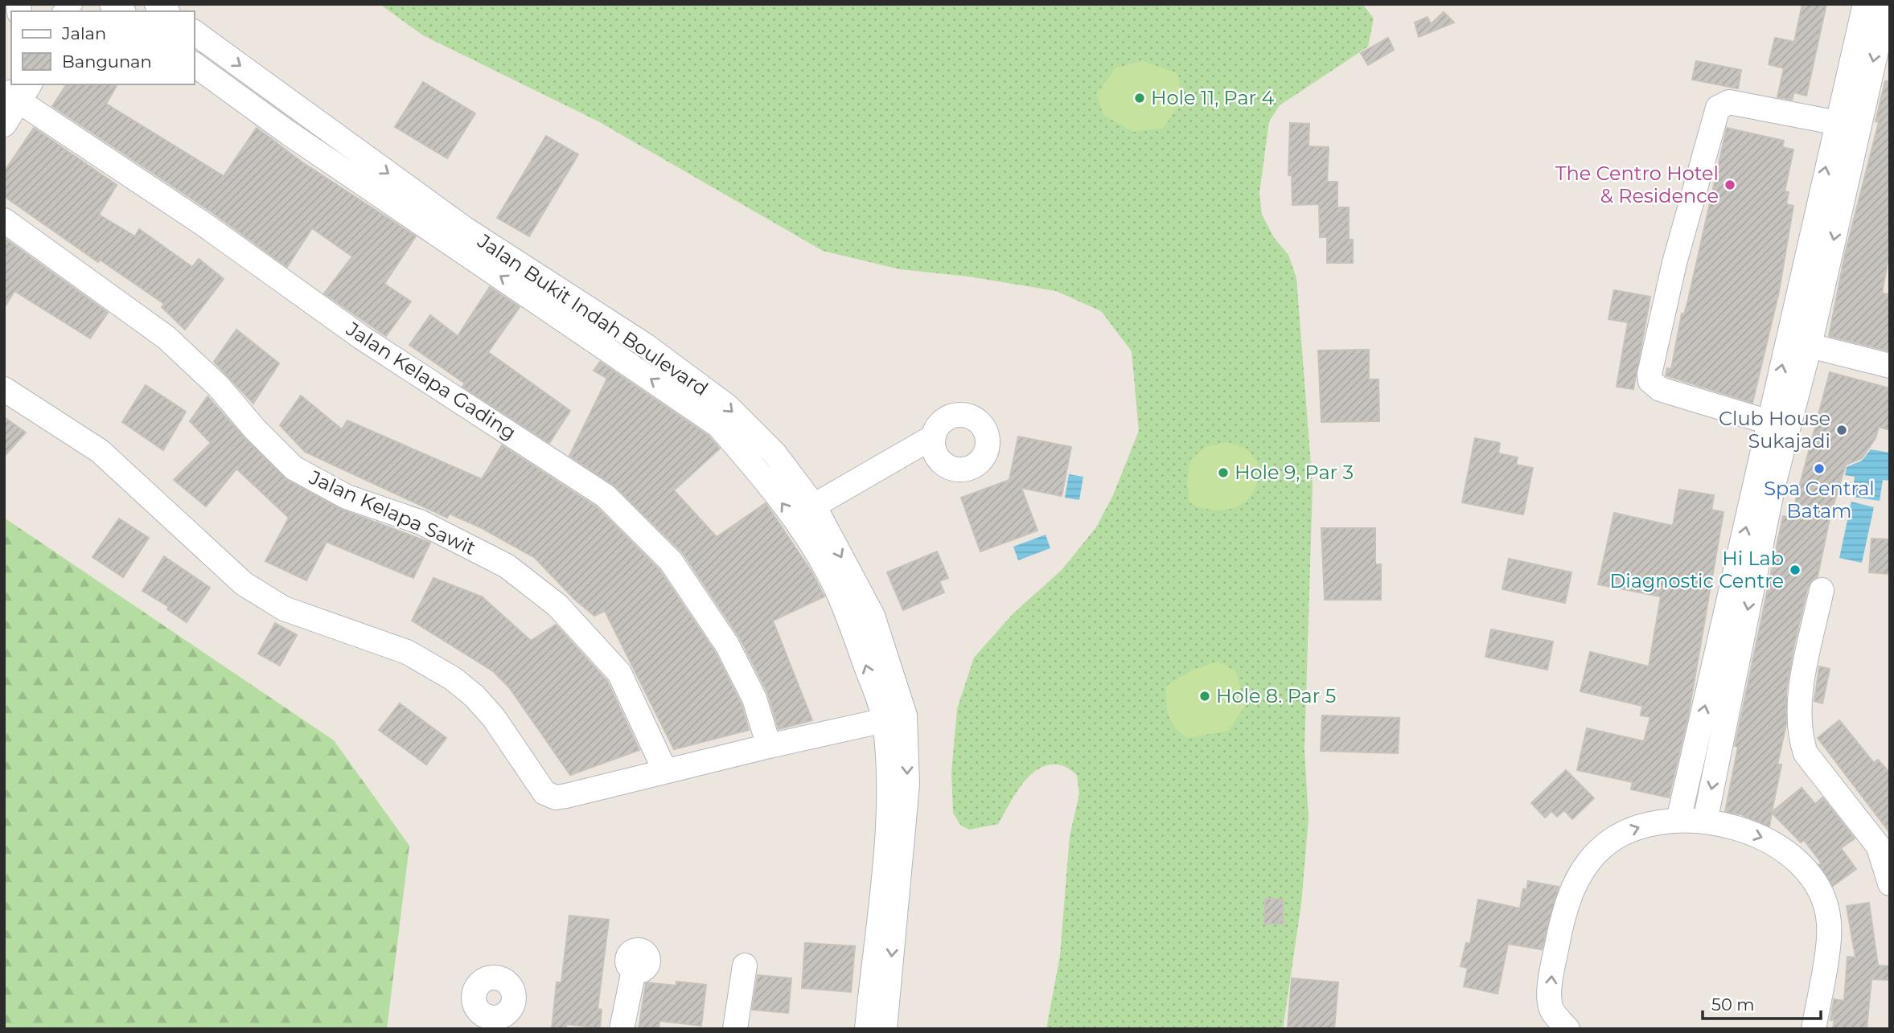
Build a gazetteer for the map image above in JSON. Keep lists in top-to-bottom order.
{
  "streets": {
    "street": ["Jalan Bukit Indah Boulevard", "Jalan Kelapa Gading", "Jalan Kelapa Sawit"]
  },
  "places": [
    "Hole 11, Par 4",
    "The Centro Hotel & Residence",
    "Club House Sukajadi",
    "Spa Central Batam",
    "Hole 9, Par 3",
    "Hi Lab Diagnostic Centre",
    "Hole 8. Par 5"
  ],
  "legend": ["Jalan", "Bangunan"],
  "scale_bar": "50 m"
}
